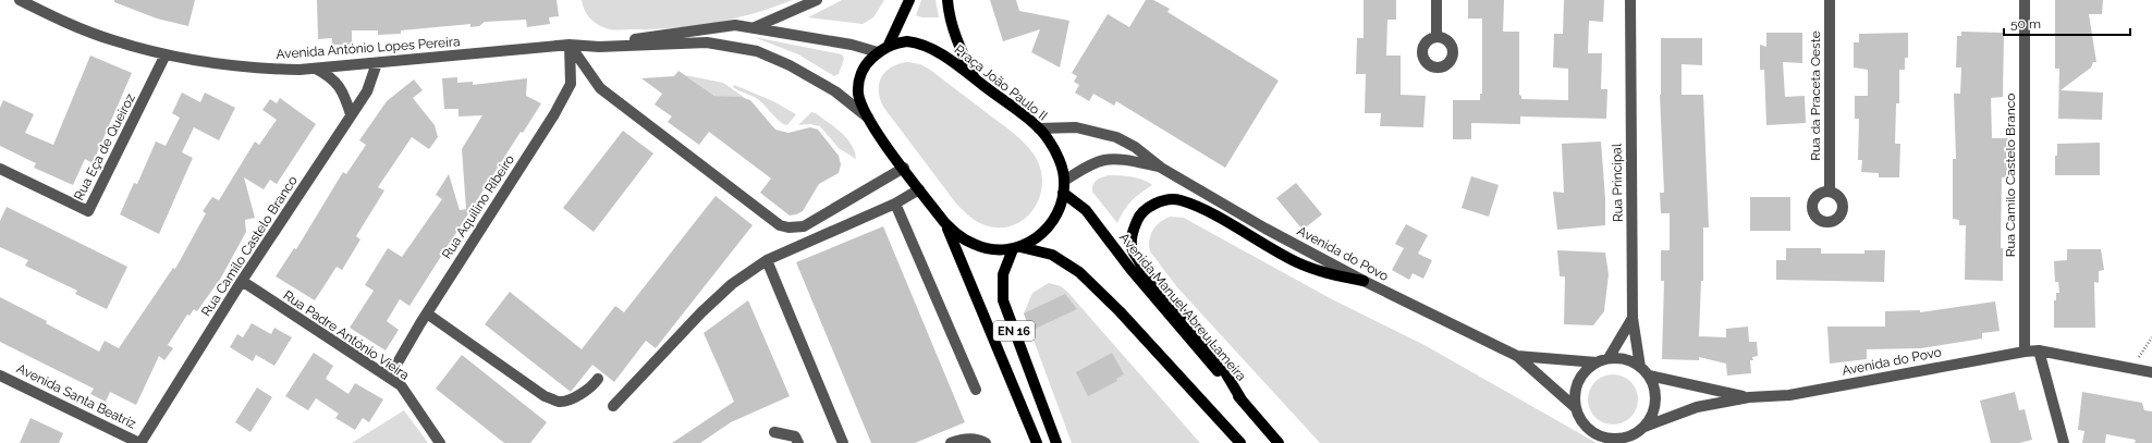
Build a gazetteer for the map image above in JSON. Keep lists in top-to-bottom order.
{
  "streets": {
    "main road": ["Praça João Paulo II", "Avenida Manuel Abreu Lameira", "EN 16"],
    "street": [
      "Avenida António Lopes Pereira",
      "Rua da Praceta Oeste",
      "Rua Eça de Queiroz",
      "Rua Camilo Castelo Branco",
      "Rua Principal",
      "Rua Aquilino Ribeiro",
      "Avenida do Povo",
      "Rua Padre António Vieira",
      "Avenida Santa Beatriz"
    ]
  },
  "crossings": [
    ["Avenida António Lopes Pereira", "Praça João Paulo II"],
    ["Avenida António Lopes Pereira", "Rua Eça de Queiroz"],
    ["Avenida António Lopes Pereira", "Rua Camilo Castelo Branco"],
    ["Avenida António Lopes Pereira", "Rua Aquilino Ribeiro"],
    ["Praça João Paulo II", "Avenida do Povo"],
    ["Praça João Paulo II", "Avenida Manuel Abreu Lameira"],
    ["Praça João Paulo II", "EN 16"],
    ["Rua Camilo Castelo Branco", "Avenida do Povo"],
    ["Rua Camilo Castelo Branco", "Rua Padre António Vieira"],
    ["Rua Camilo Castelo Branco", "Avenida Santa Beatriz"],
    ["Rua Principal", "Avenida do Povo"],
    ["Rua Aquilino Ribeiro", "Rua Padre António Vieira"]
  ],
  "scale_bar": "50 m"
}
